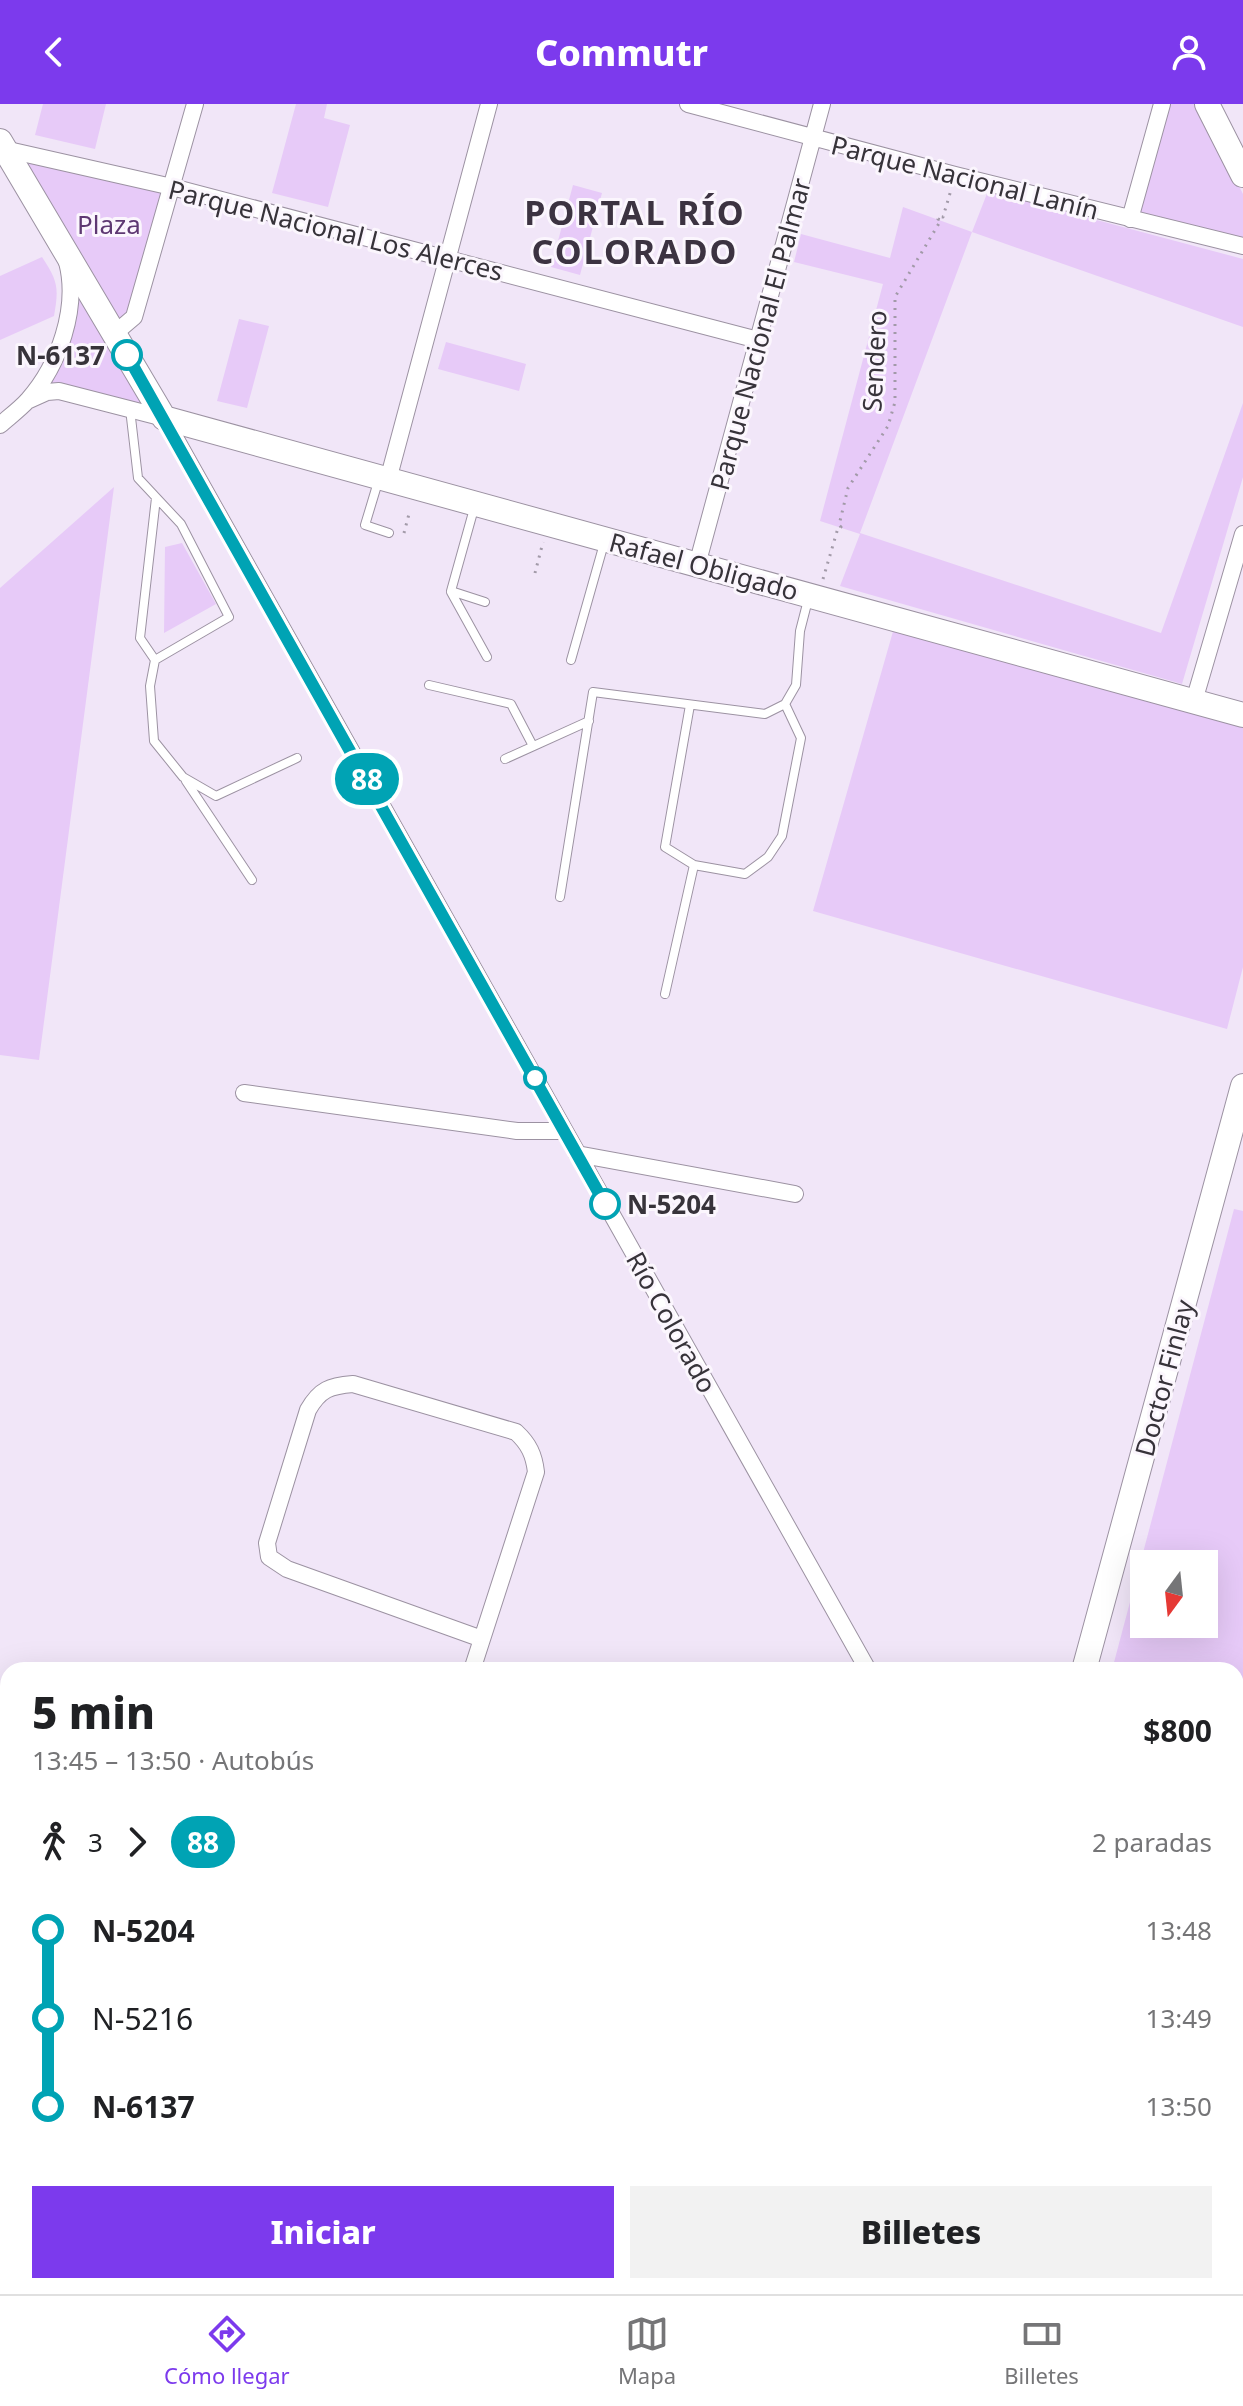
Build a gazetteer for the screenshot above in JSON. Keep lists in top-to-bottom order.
{
  "streets": {
    "street": [
      "Parque Nacional Lanín",
      "Parque Nacional Los Alerces",
      "Parque Nacional El Palmar",
      "Rafael Obligado",
      "Río Colorado",
      "Doctor Finlay"
    ],
    "path": ["Sendero"]
  },
  "crossings": [
    ["Parque Nacional Lanín", "Parque Nacional El Palmar"],
    ["Parque Nacional Lanín", "Sendero"],
    ["Parque Nacional Los Alerces", "Parque Nacional El Palmar"],
    ["Parque Nacional Los Alerces", "Río Colorado"],
    ["Parque Nacional El Palmar", "Rafael Obligado"],
    ["Sendero", "Rafael Obligado"],
    ["Rafael Obligado", "Río Colorado"]
  ],
  "districts": ["PORTAL RÍO COLORADO"],
  "parks": ["Plaza"],
  "places": ["N-6137", "N-5204"],
  "lines": ["bus line 88"],
  "north": "bottom",
  "page": {
    "header": "Commutr",
    "on_map": "88",
    "heading": ["5 min", "13:45 – 13:50 · Autobús", "$800"],
    "legs": ["3", "88", "2 paradas"],
    "list": [
      {
        "name": "N-5204",
        "value": "13:48"
      },
      {
        "name": "N-5216",
        "value": "13:49"
      },
      {
        "name": "N-6137",
        "value": "13:50"
      }
    ],
    "buttons": ["Iniciar", "Billetes"],
    "tabs": ["Cómo llegar", "Mapa", "Billetes"]
  }
}
